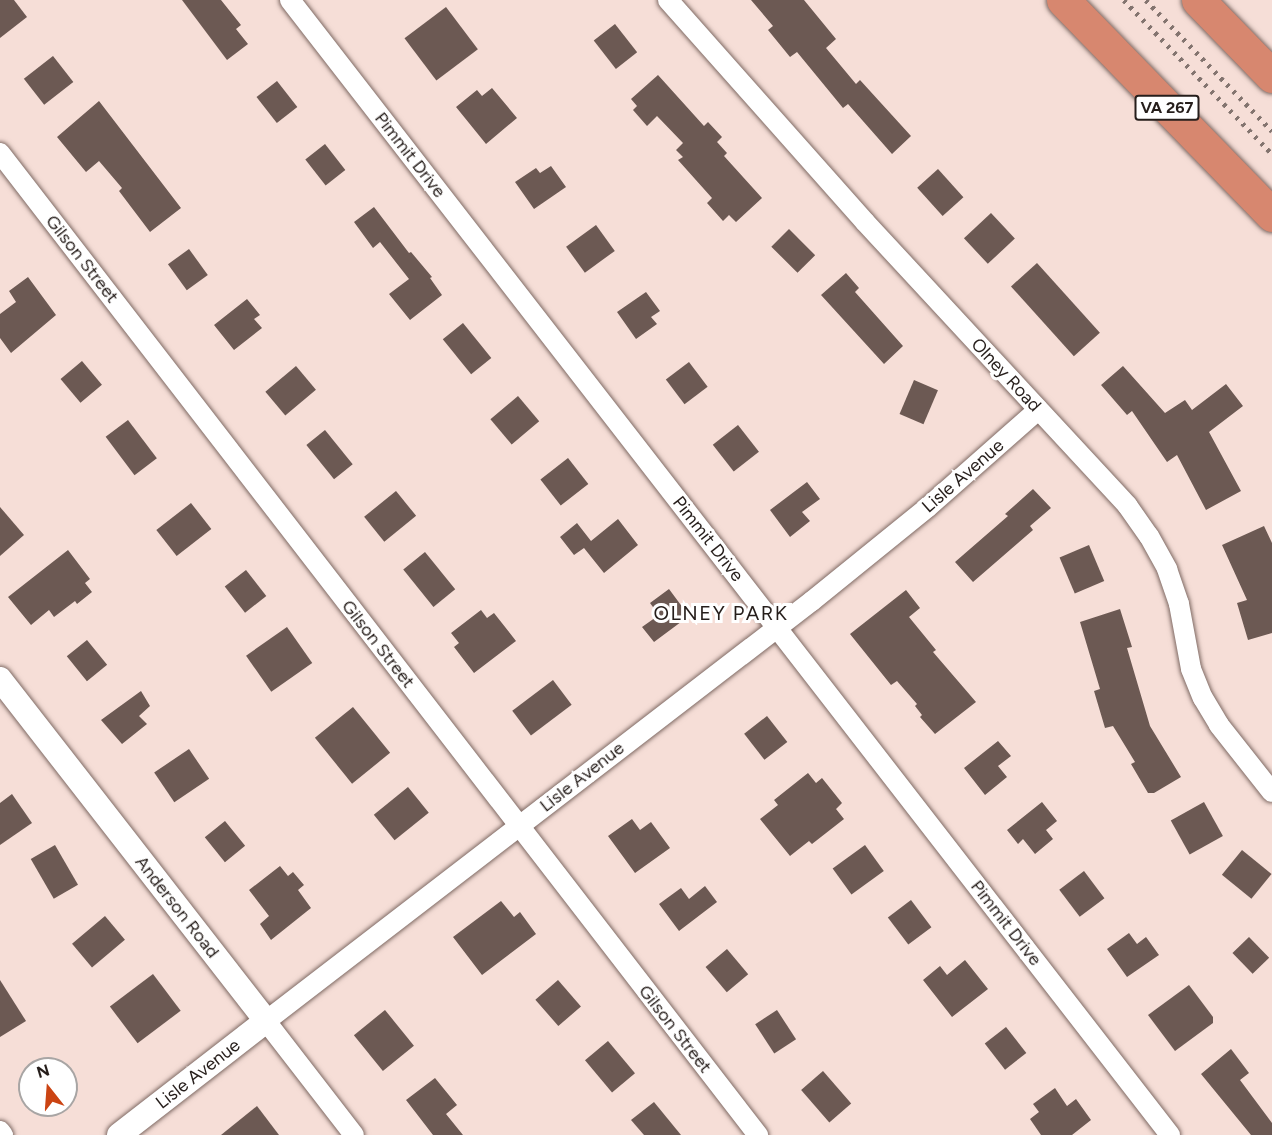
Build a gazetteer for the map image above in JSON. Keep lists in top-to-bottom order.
{
  "streets": {
    "highway": ["VA 267"],
    "street": [
      "Pimmit Drive",
      "Gilson Street",
      "Olney Road",
      "Lisle Avenue",
      "Anderson Road"
    ]
  },
  "crossings": [
    ["Pimmit Drive", "Lisle Avenue"],
    ["Gilson Street", "Lisle Avenue"],
    ["Olney Road", "Lisle Avenue"],
    ["Lisle Avenue", "Anderson Road"]
  ],
  "districts": ["OLNEY PARK"],
  "north": "top"
}
